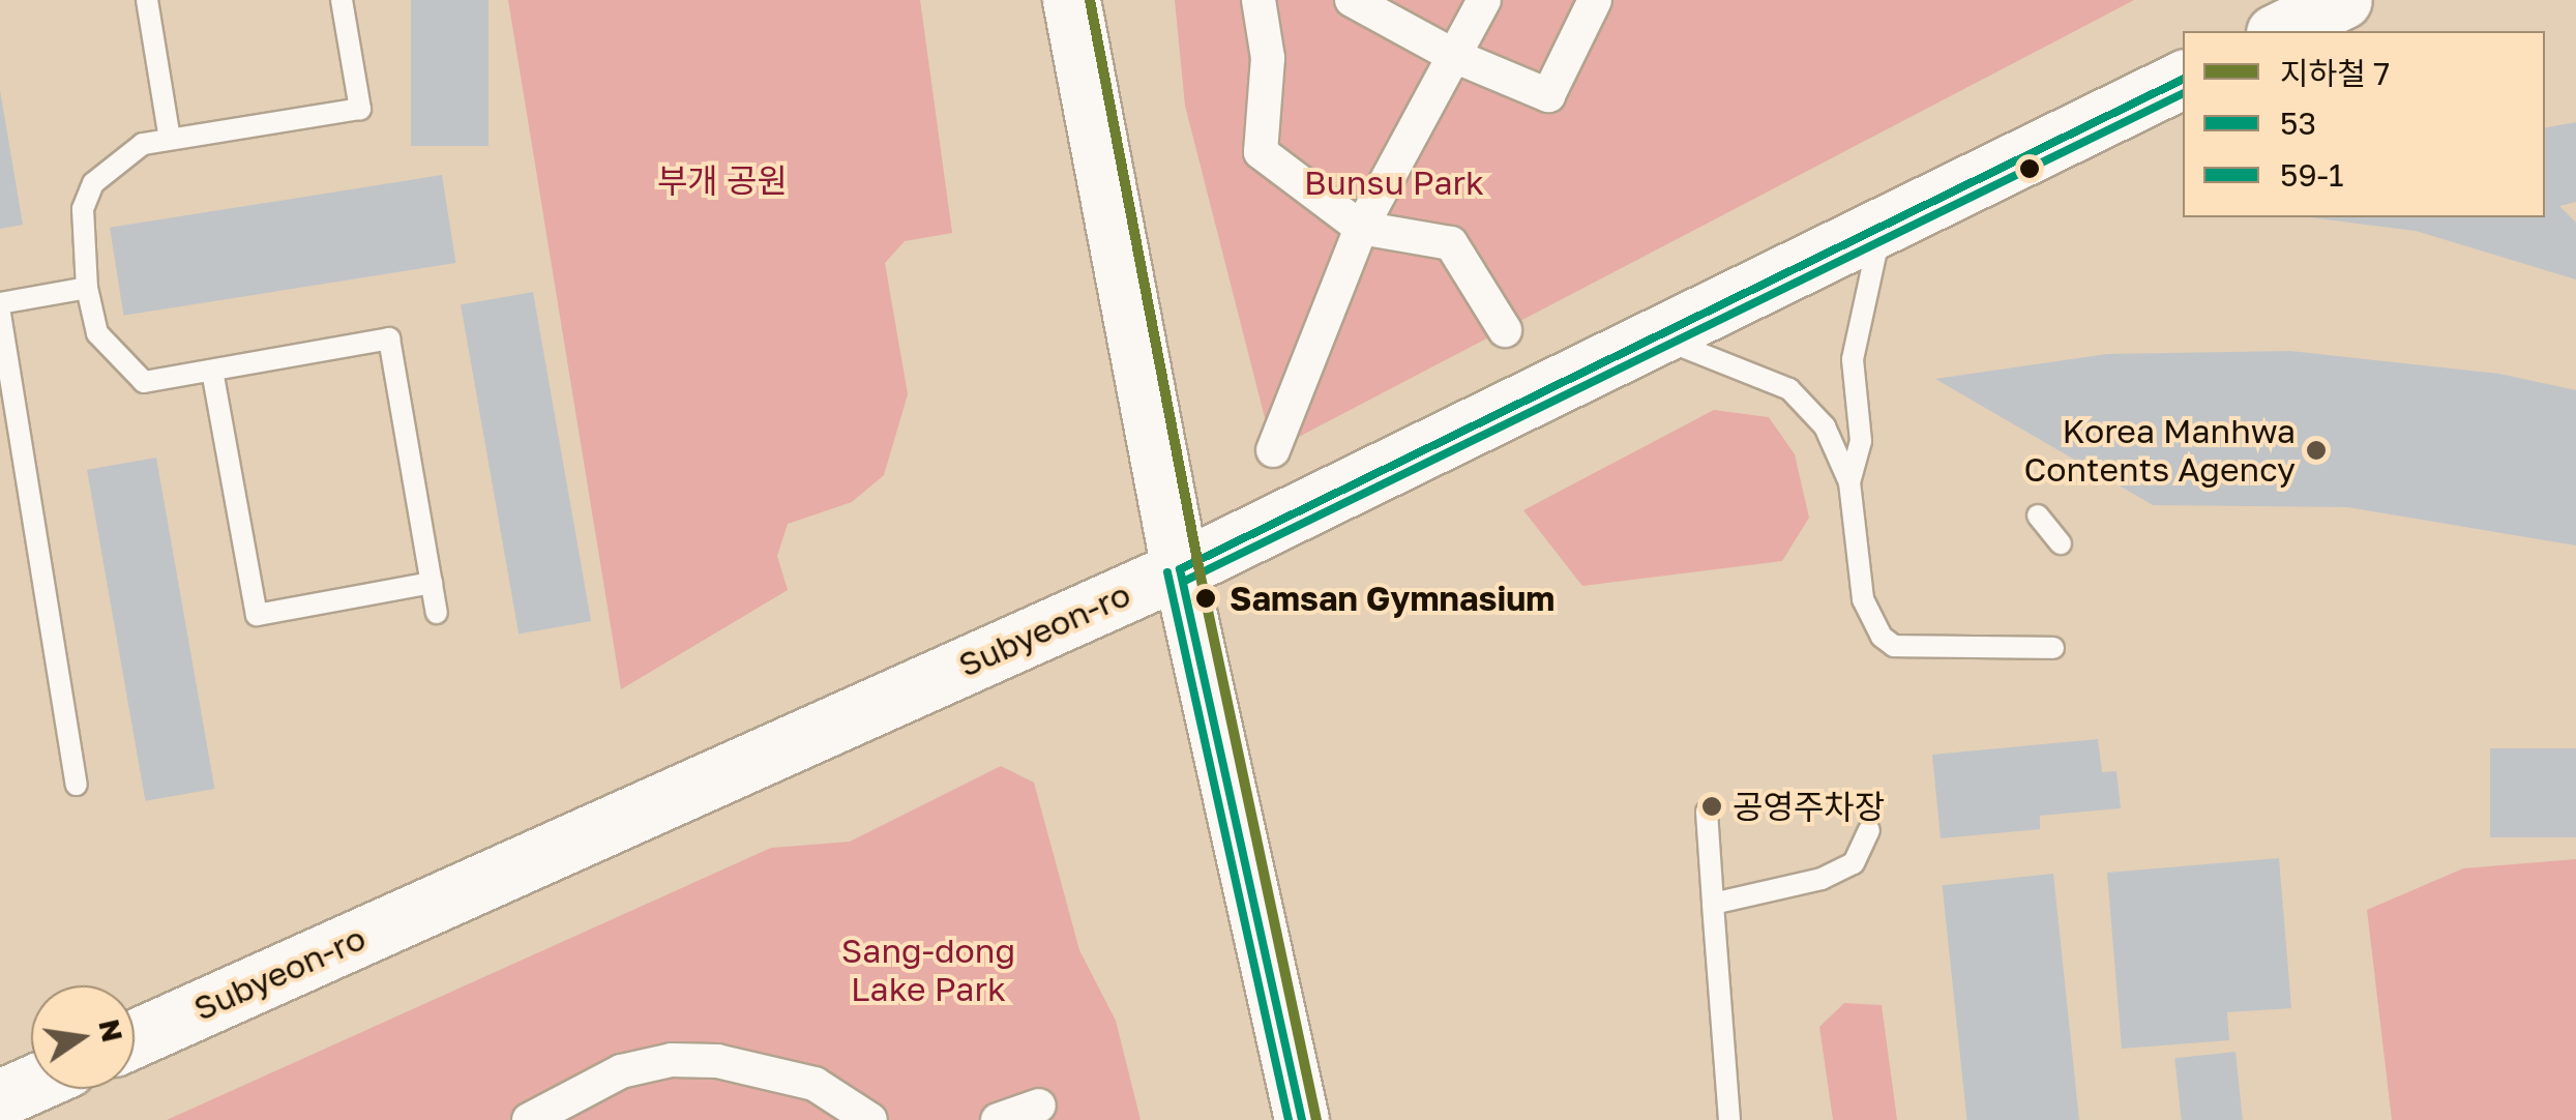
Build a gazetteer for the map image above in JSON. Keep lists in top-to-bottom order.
{
  "streets": {
    "main road": ["Subyeon-ro"]
  },
  "parks": ["부개 공원", "Bunsu Park", "Sang-dong Lake Park"],
  "places": ["Korea Manhwa Contents Agency", "Samsan Gymnasium", "공영주차장"],
  "lines": ["metro line 7", "transit line 53", "transit line 59-1"],
  "legend": ["지하철 7", "53", "59-1"],
  "north": "right"
}
